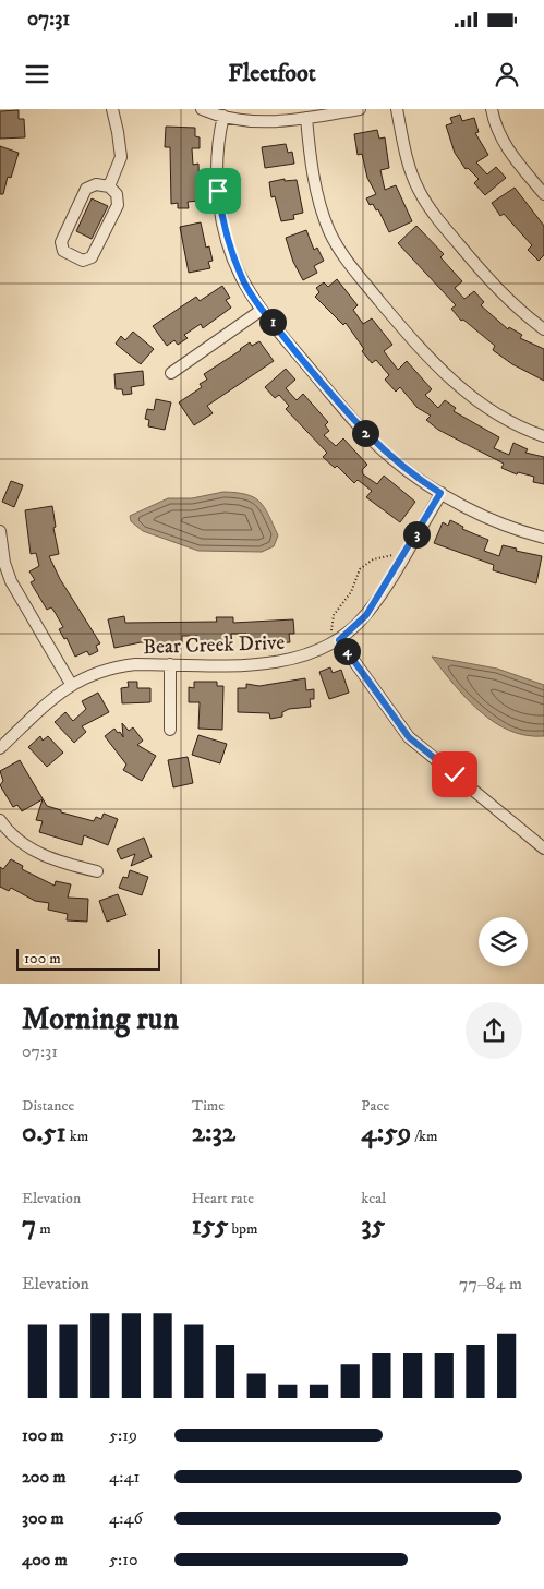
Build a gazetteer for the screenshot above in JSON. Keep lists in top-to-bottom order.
{
  "streets": {
    "street": ["Bear Creek Drive"]
  },
  "scale_bar": "100 m",
  "page": {
    "status": "07:31",
    "header": "Fleetfoot",
    "pins": [
      "1",
      "2",
      "3",
      "4"
    ],
    "scale": "100 m",
    "heading": ["Morning run", "07:31"],
    "stats": [
      ["Distance", "0.51 km"],
      ["Time", "2:32"],
      ["Pace", "4:59 /km"],
      ["Elevation", "7 m"],
      ["Heart rate", "155 bpm"],
      ["kcal", "35"]
    ],
    "chart": ["Elevation", "77–84 m"],
    "list": [
      {
        "name": "100 m",
        "note": "5:19"
      },
      {
        "name": "200 m",
        "note": "4:41"
      },
      {
        "name": "300 m",
        "note": "4:46"
      },
      {
        "name": "400 m",
        "note": "5:10"
      }
    ]
  }
}
